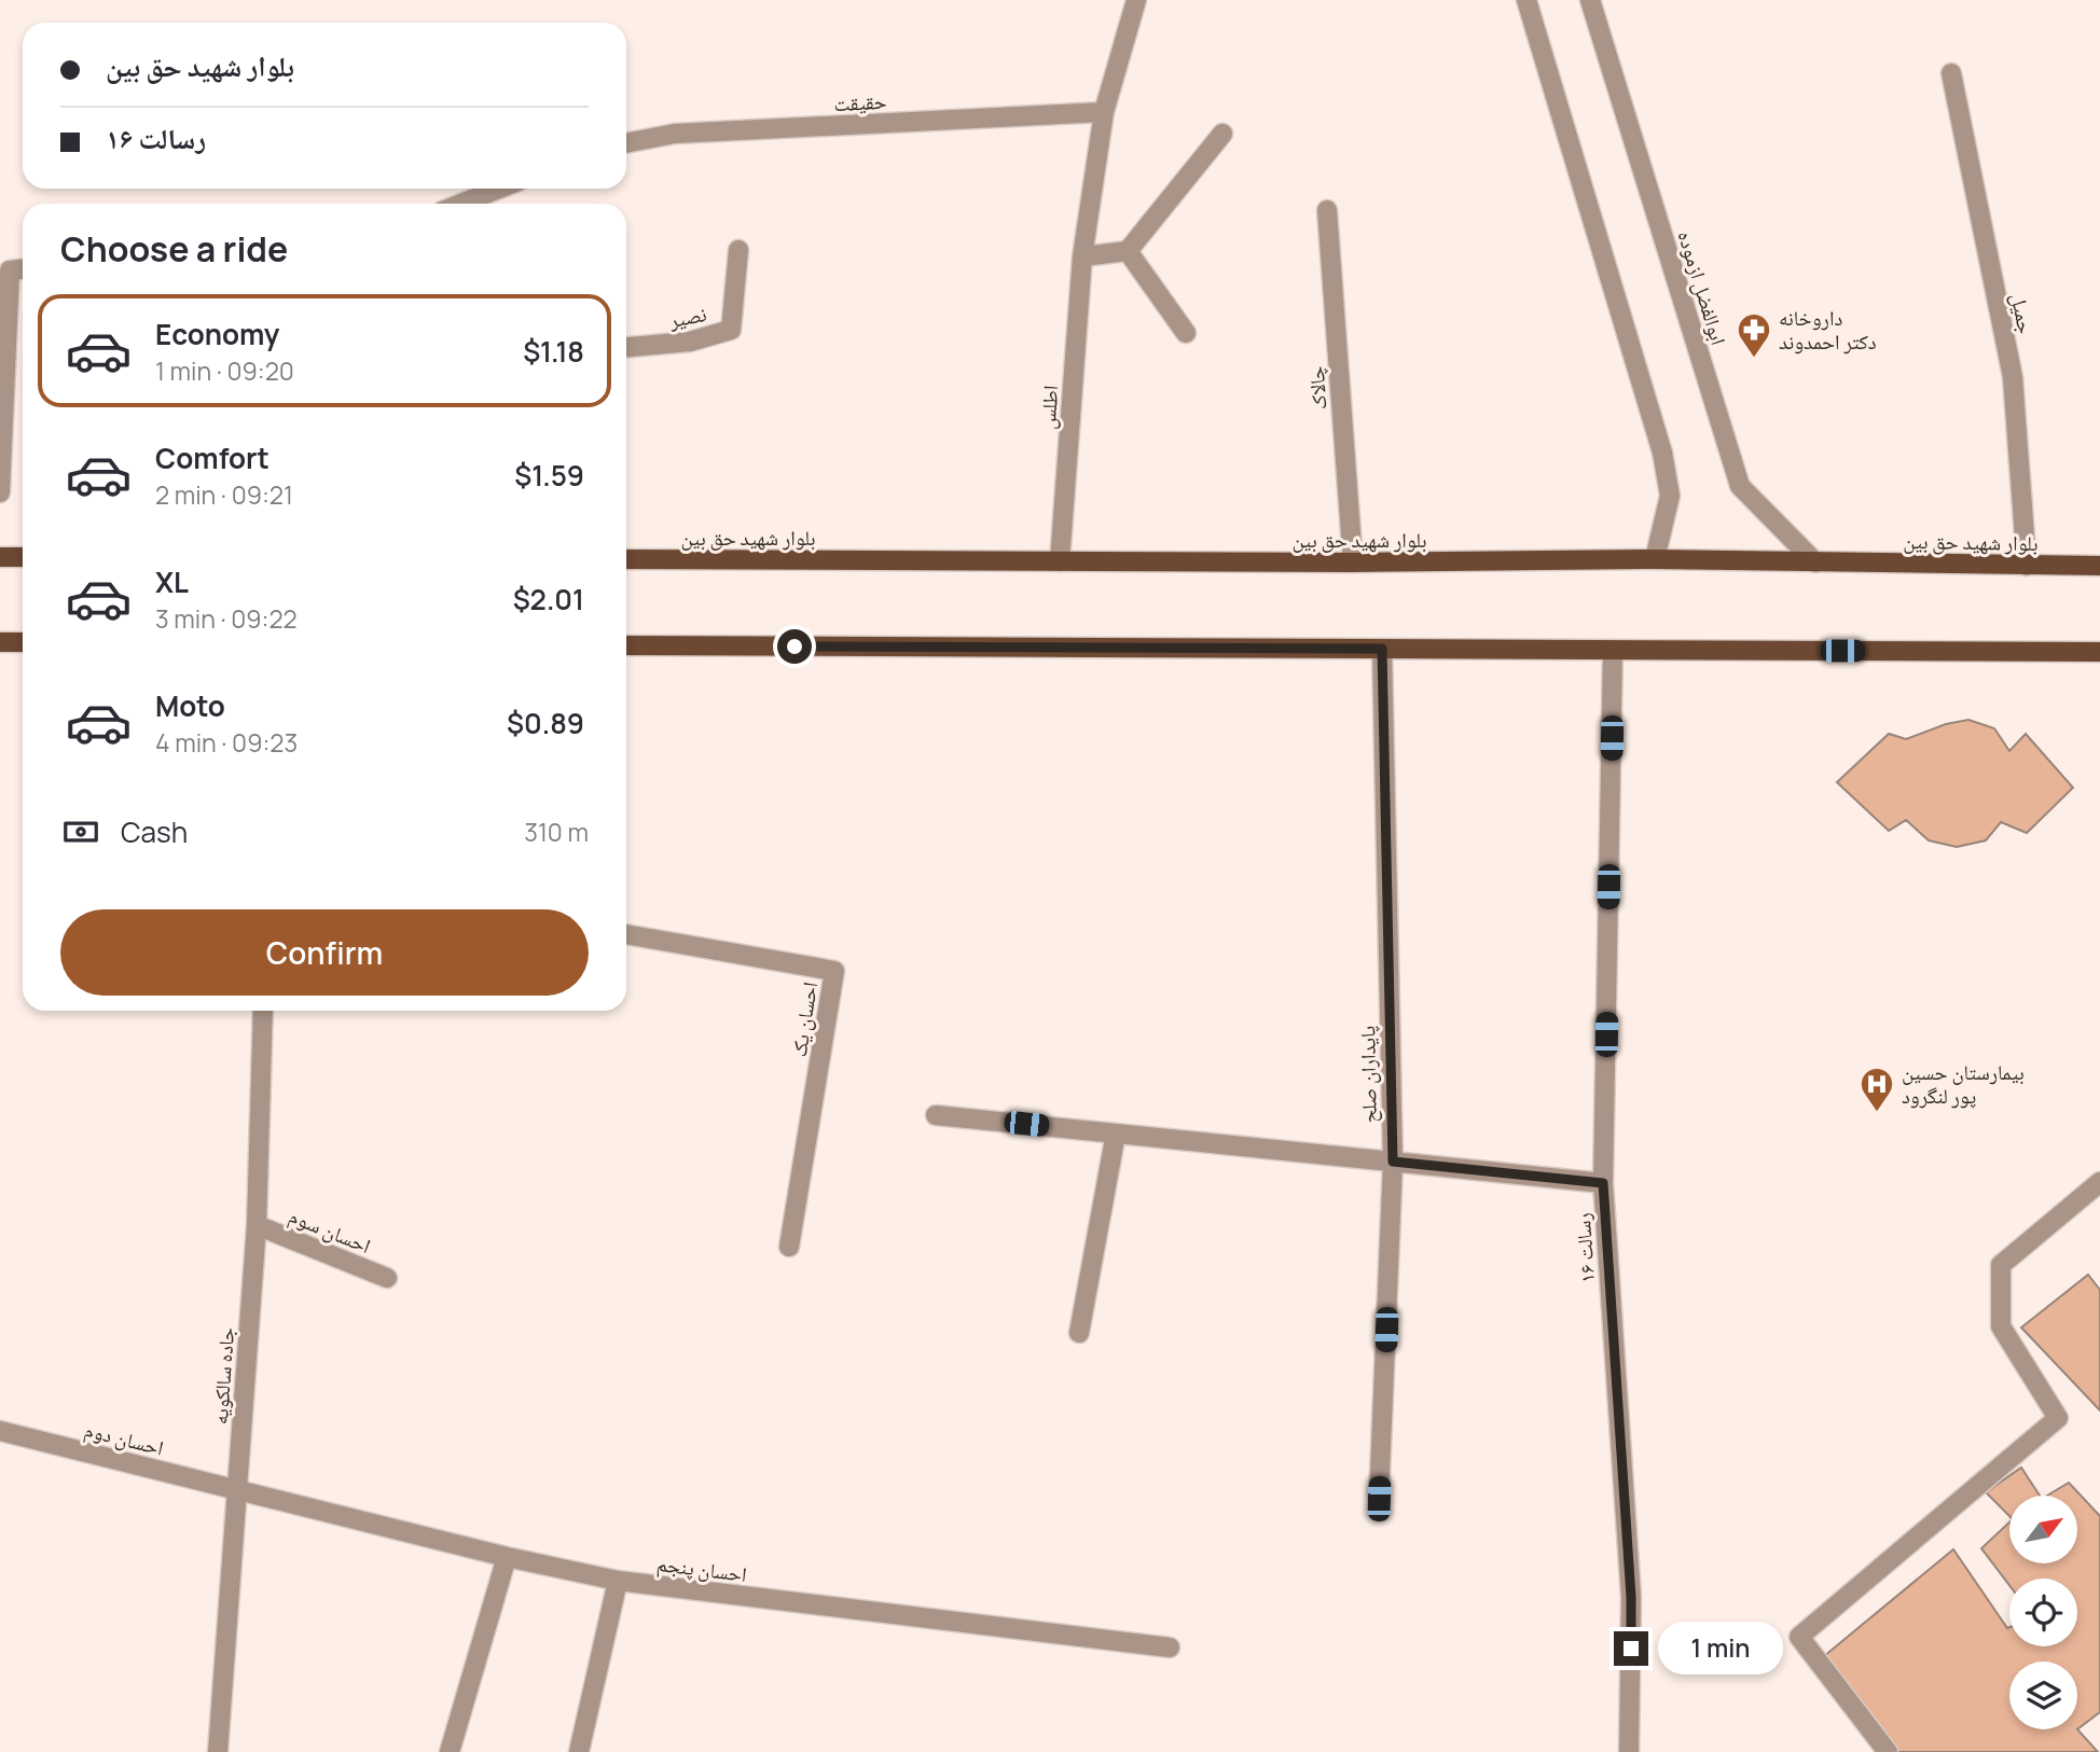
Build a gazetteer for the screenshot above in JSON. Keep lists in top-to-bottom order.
{
  "streets": {
    "main road": ["بلوار شهید حق بین"],
    "street": [
      "حقیقت",
      "ابوالفضل ازموده",
      "جمیل",
      "نصیر",
      "چالاک",
      "اطلس",
      "احسان یک",
      "پایداران صلح",
      "احسان سوم",
      "رسالت ۱۶",
      "جاده سالکویه",
      "احسان دوم",
      "احسان پنجم"
    ]
  },
  "crossings": [
    ["حقیقت", "اطلس"],
    ["ابوالفضل ازموده", "بلوار شهید حق بین"],
    ["جمیل", "بلوار شهید حق بین"],
    ["چالاک", "بلوار شهید حق بین"],
    ["اطلس", "بلوار شهید حق بین"],
    ["احسان سوم", "جاده سالکویه"],
    ["جاده سالکویه", "احسان دوم"],
    ["جاده سالکویه", "احسان پنجم"],
    ["احسان دوم", "احسان پنجم"]
  ],
  "places": {
    "pharmacy": ["داروخانه دکتر احمدوند"],
    "hospital": ["بیمارستان حسین پور لنگرود"]
  },
  "north": "top right",
  "page": {
    "banner": ["بلوار شهید حق بین", "رسالت ۱۶"],
    "heading": "Choose a ride",
    "list": [
      {
        "name": "Economy",
        "note": "1 min · 09:20",
        "value": "$1.18"
      },
      {
        "name": "Comfort",
        "note": "2 min · 09:21",
        "value": "$1.59"
      },
      {
        "name": "XL",
        "note": "3 min · 09:22",
        "value": "$2.01"
      },
      {
        "name": "Moto",
        "note": "4 min · 09:23",
        "value": "$0.89"
      }
    ],
    "pay": ["Cash", "310 m"],
    "buttons": "Confirm",
    "bubble": "1 min"
  }
}
